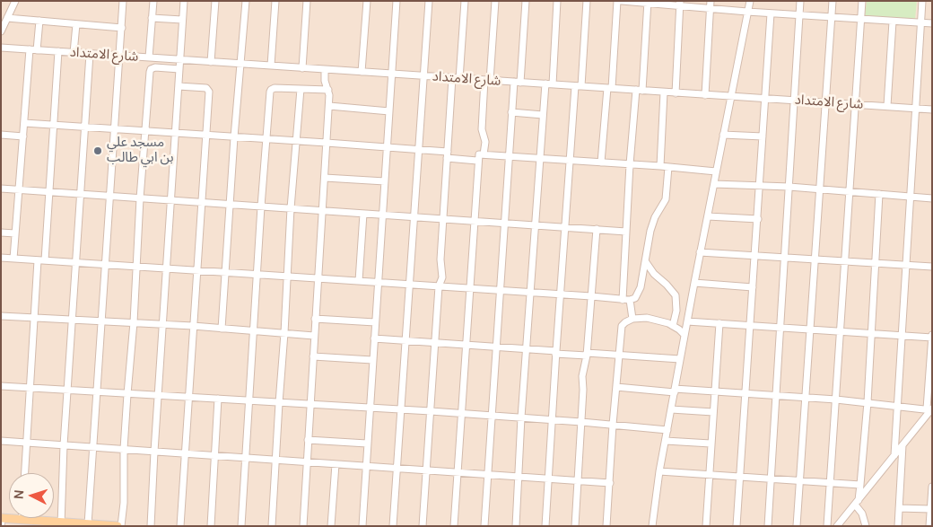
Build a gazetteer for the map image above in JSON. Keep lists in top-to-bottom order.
{
  "streets": {
    "street": ["شارع الامتداد"]
  },
  "places": ["مسجد علي بن ابي طالب"],
  "north": "left"
}
